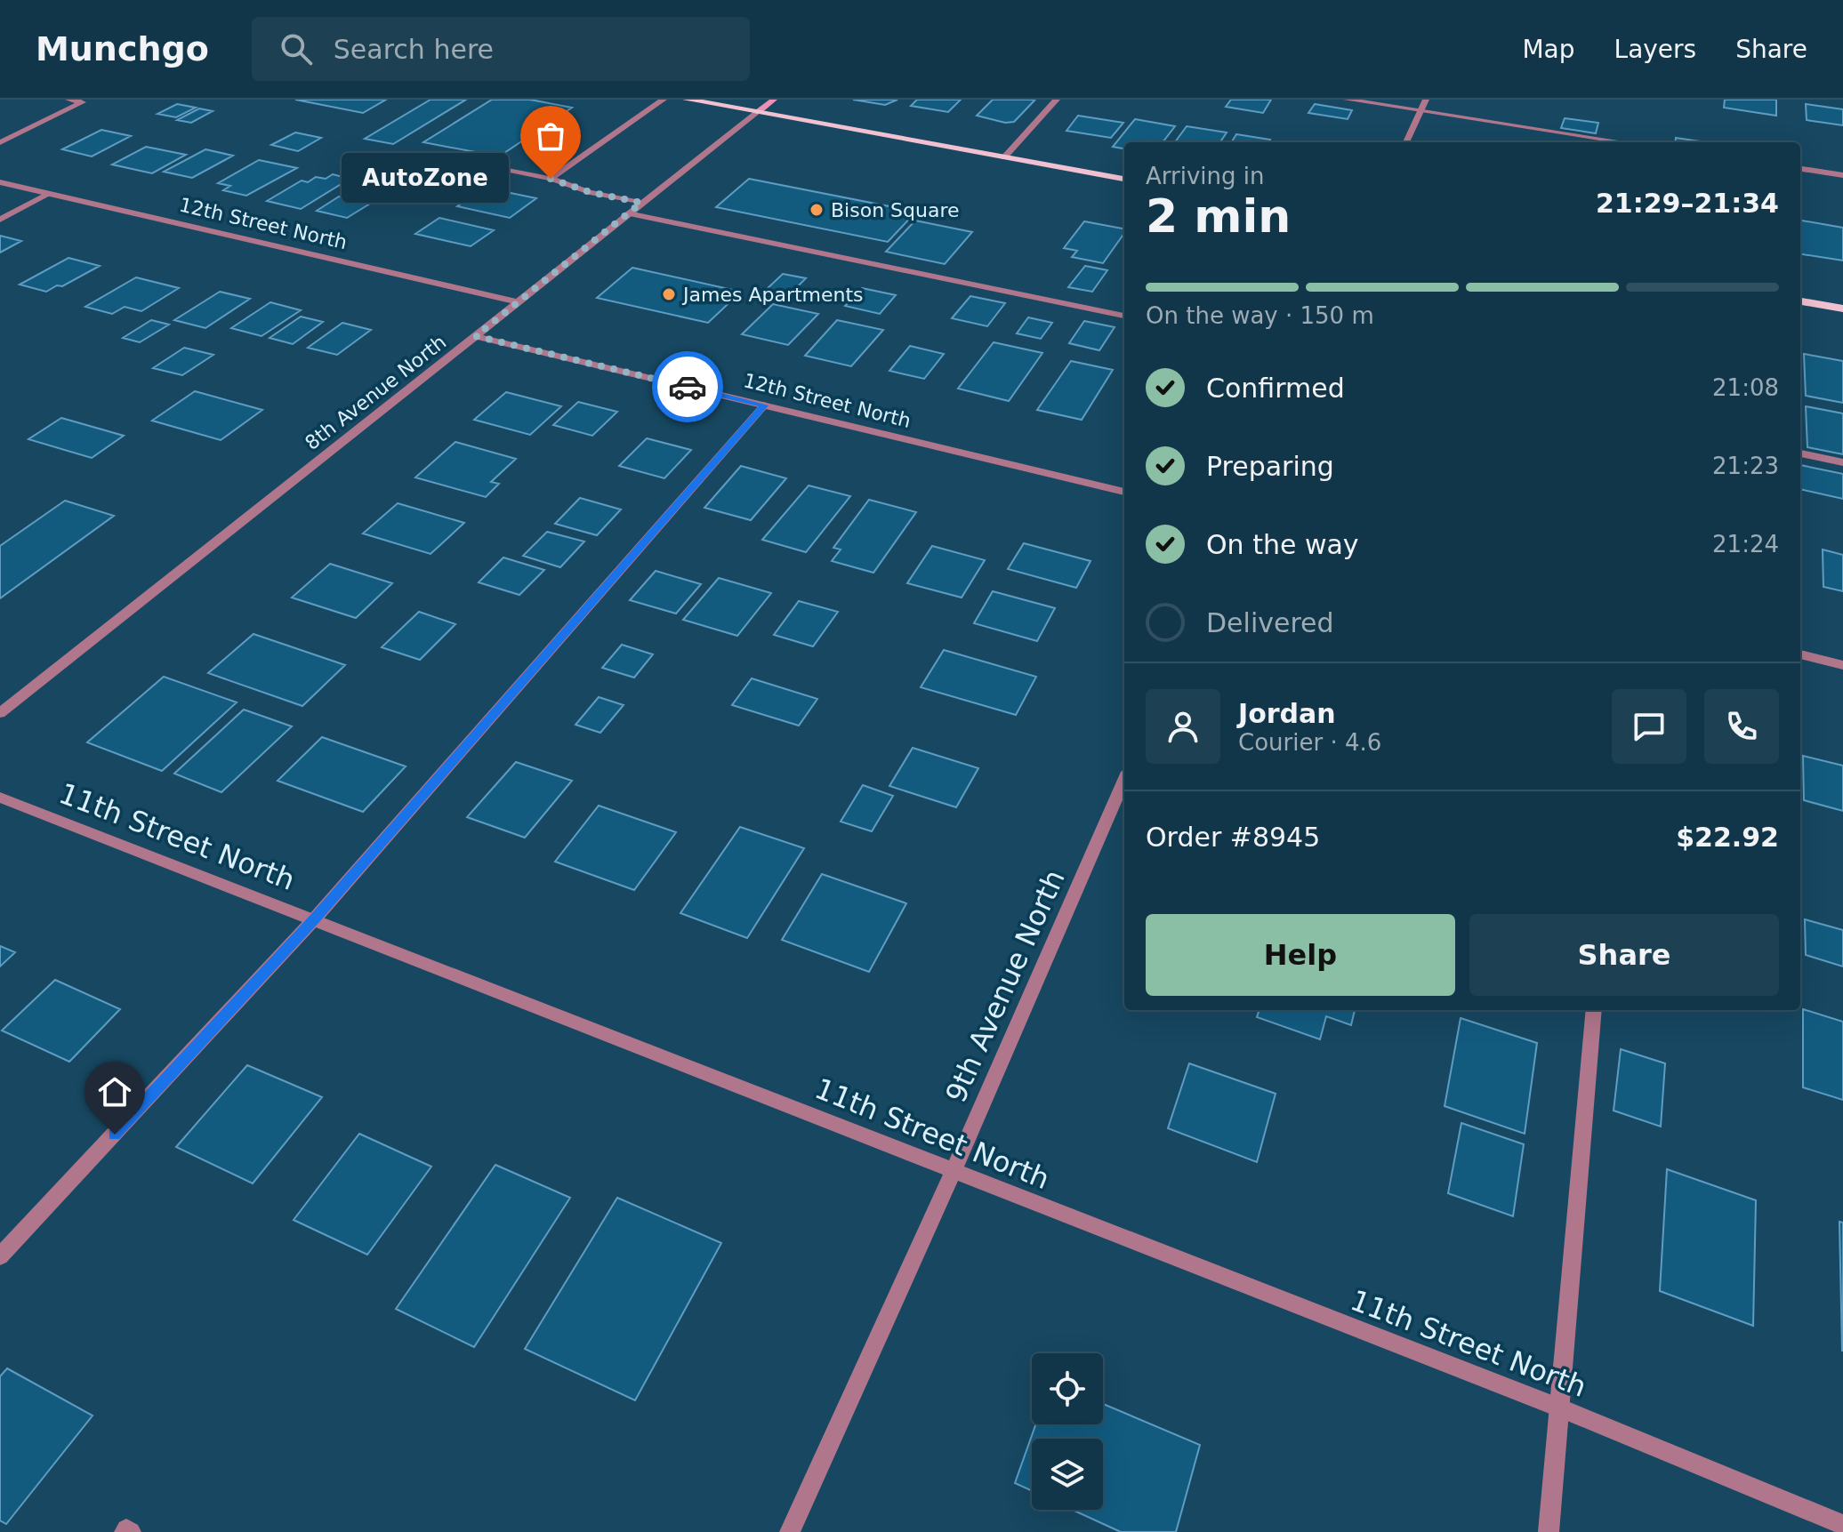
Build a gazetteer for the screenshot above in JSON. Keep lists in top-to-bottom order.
{
  "streets": {
    "street": [
      "12th Street North",
      "8th Avenue North",
      "11th Street North",
      "9th Avenue North"
    ]
  },
  "crossings": [
    ["12th Street North", "8th Avenue North"],
    ["11th Street North", "9th Avenue North"]
  ],
  "places": ["AutoZone", "Bison Square", "James Apartments"],
  "page": {
    "header": "Munchgo",
    "search": "Search here",
    "nav": ["Map", "Layers", "Share"],
    "heading": ["2 min", "Arriving in", "21:29–21:34"],
    "panel": [
      "Jordan",
      "Courier · 4.6",
      "Order #8945",
      "$22.92"
    ],
    "bubble": "AutoZone",
    "bar": "On the way · 150 m",
    "list": [
      ["Confirmed", "21:08"],
      ["Preparing", "21:23"],
      ["On the way", "21:24"],
      "Delivered"
    ],
    "buttons": ["Help", "Share"]
  }
}
